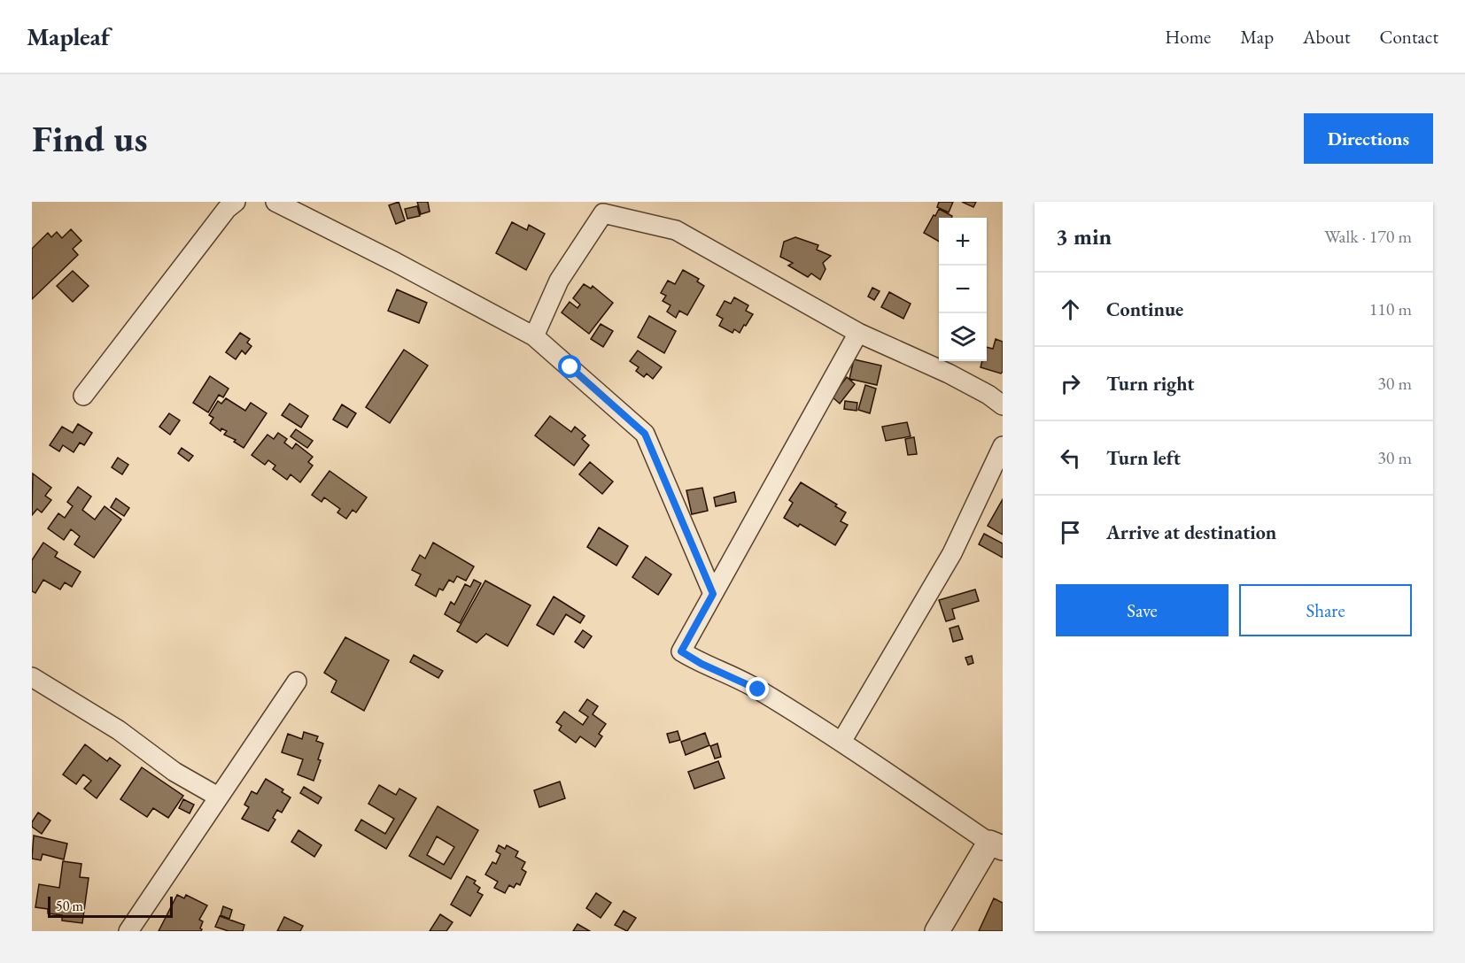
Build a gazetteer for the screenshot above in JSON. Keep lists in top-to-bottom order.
{
  "scale_bar": "50 m",
  "page": {
    "header": "Mapleaf",
    "nav": [
      "Home",
      "Map",
      "About",
      "Contact"
    ],
    "buttons": [
      "Directions",
      ["Save", "Share"]
    ],
    "title": "Find us",
    "heading": ["3 min", "Walk · 170 m"],
    "map_buttons": ["+", "−"],
    "list": [
      ["Continue", "110 m"],
      ["Turn right", "30 m"],
      ["Turn left", "30 m"],
      "Arrive at destination"
    ],
    "scale": "50 m"
  }
}
